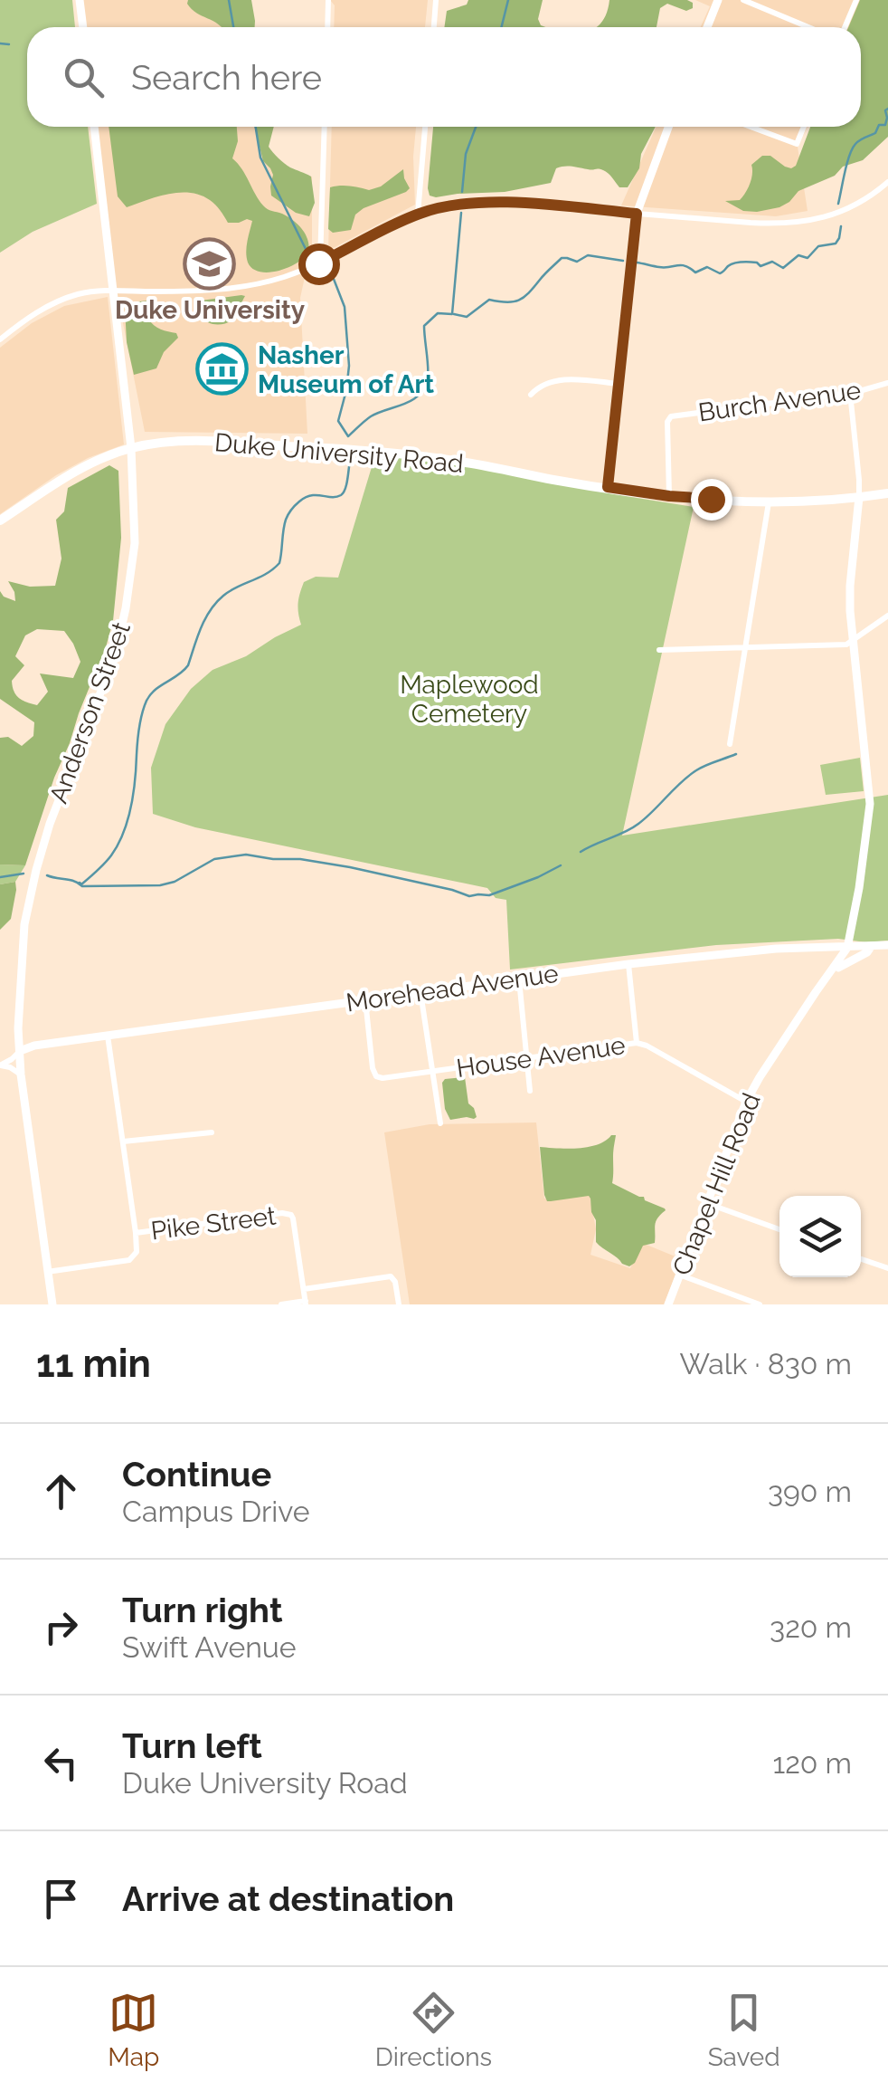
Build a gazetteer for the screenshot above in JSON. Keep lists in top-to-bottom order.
{
  "streets": {
    "main road": ["Duke University Road"],
    "street": [
      "Burch Avenue",
      "Anderson Street",
      "Morehead Avenue",
      "House Avenue",
      "Chapel Hill Road",
      "Pike Street"
    ]
  },
  "crossings": [
    ["Burch Avenue", "Duke University Road"],
    ["Duke University Road", "Anderson Street"],
    ["Duke University Road", "Chapel Hill Road"],
    ["Anderson Street", "Morehead Avenue"],
    ["Morehead Avenue", "House Avenue"],
    ["Morehead Avenue", "Chapel Hill Road"],
    ["House Avenue", "Chapel Hill Road"]
  ],
  "parks": ["Maplewood Cemetery"],
  "places": {
    "school or university": ["Duke University"],
    "museum": ["Nasher Museum of Art"]
  },
  "page": {
    "search": "Search here",
    "heading": ["11 min", "Walk · 830 m"],
    "list": [
      ["Continue", "Campus Drive", "390 m"],
      ["Turn right", "Swift Avenue", "320 m"],
      ["Turn left", "Duke University Road", "120 m"],
      "Arrive at destination"
    ],
    "nav": ["Map", "Directions", "Saved"]
  }
}
